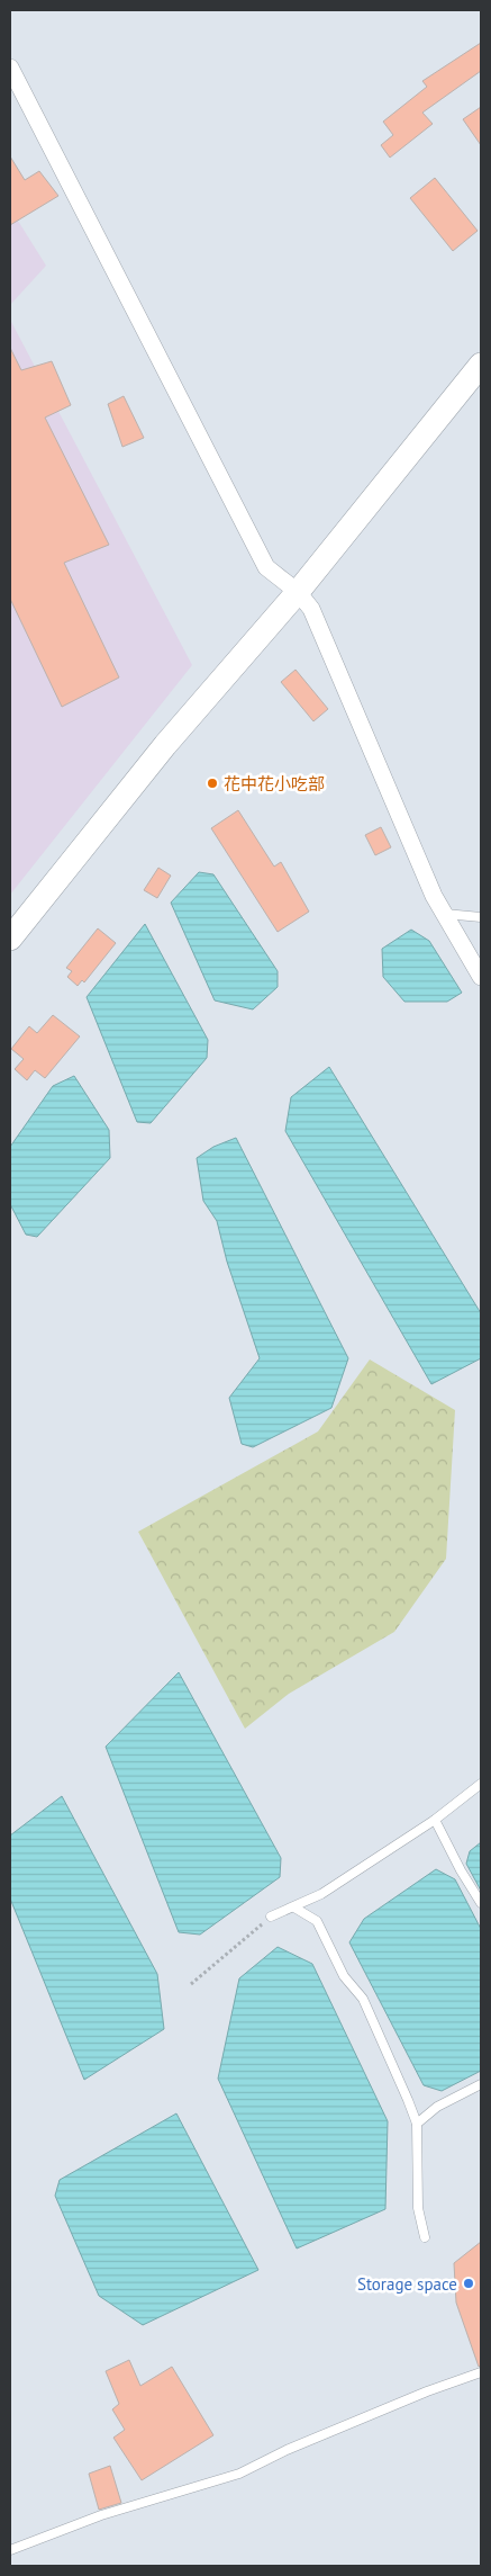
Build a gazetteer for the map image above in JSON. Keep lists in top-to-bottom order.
{
  "places": ["花中花小吃部", "Storage space"]
}
